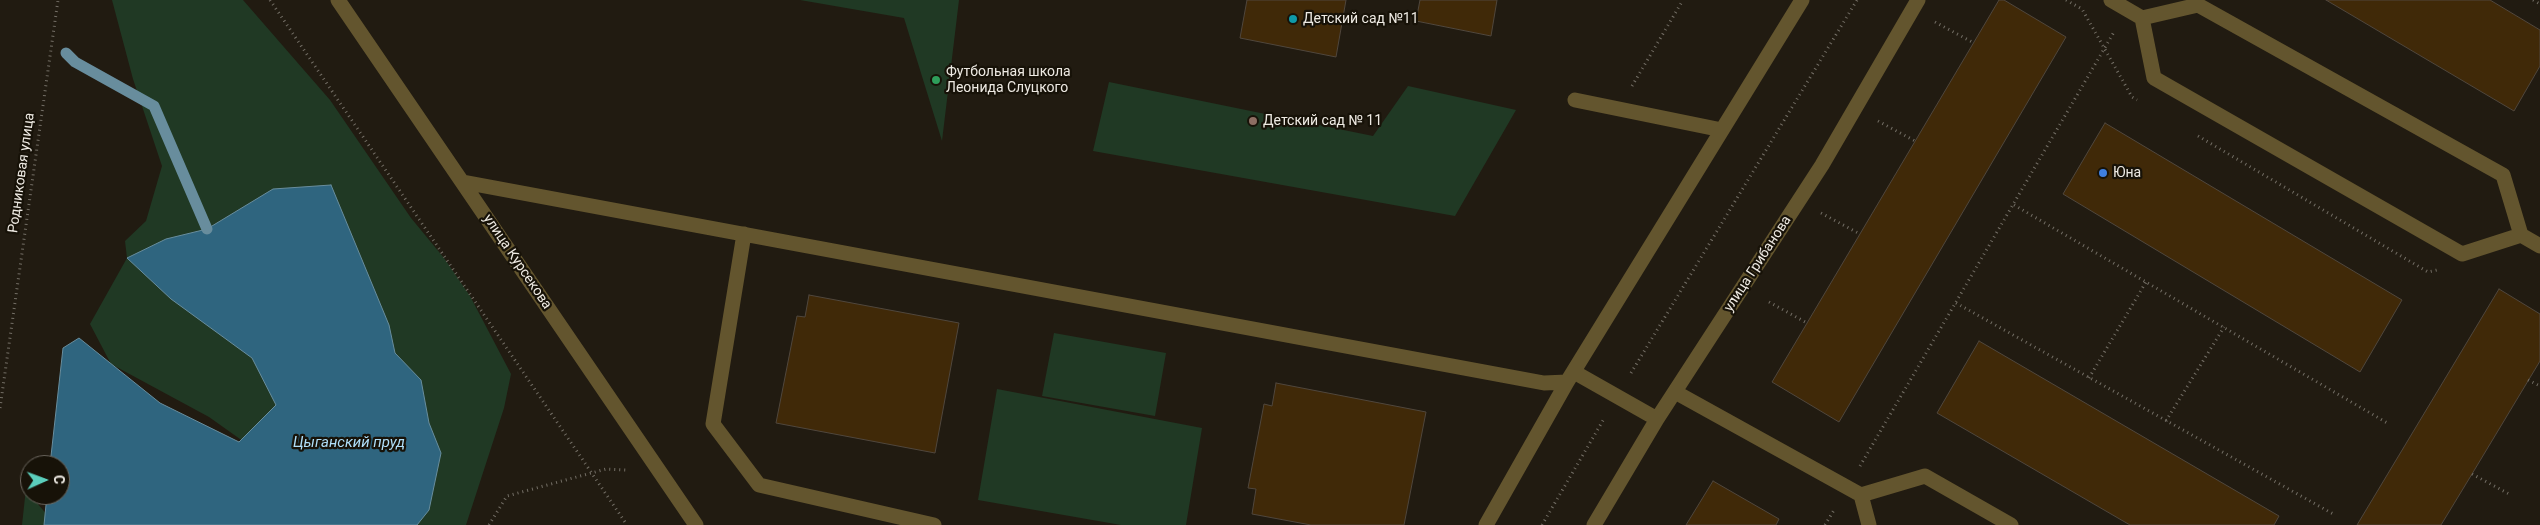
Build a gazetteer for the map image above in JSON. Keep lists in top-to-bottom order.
{
  "streets": {
    "street": ["улица Курсекова", "улица Грибанова"],
    "path": ["Родниковая улица"]
  },
  "water": ["Цыганский пруд"],
  "places": [
    "Детский сад №11",
    "Футбольная школа Леонида Слуцкого",
    "Детский сад № 11",
    "Юна"
  ],
  "north": "right"
}
